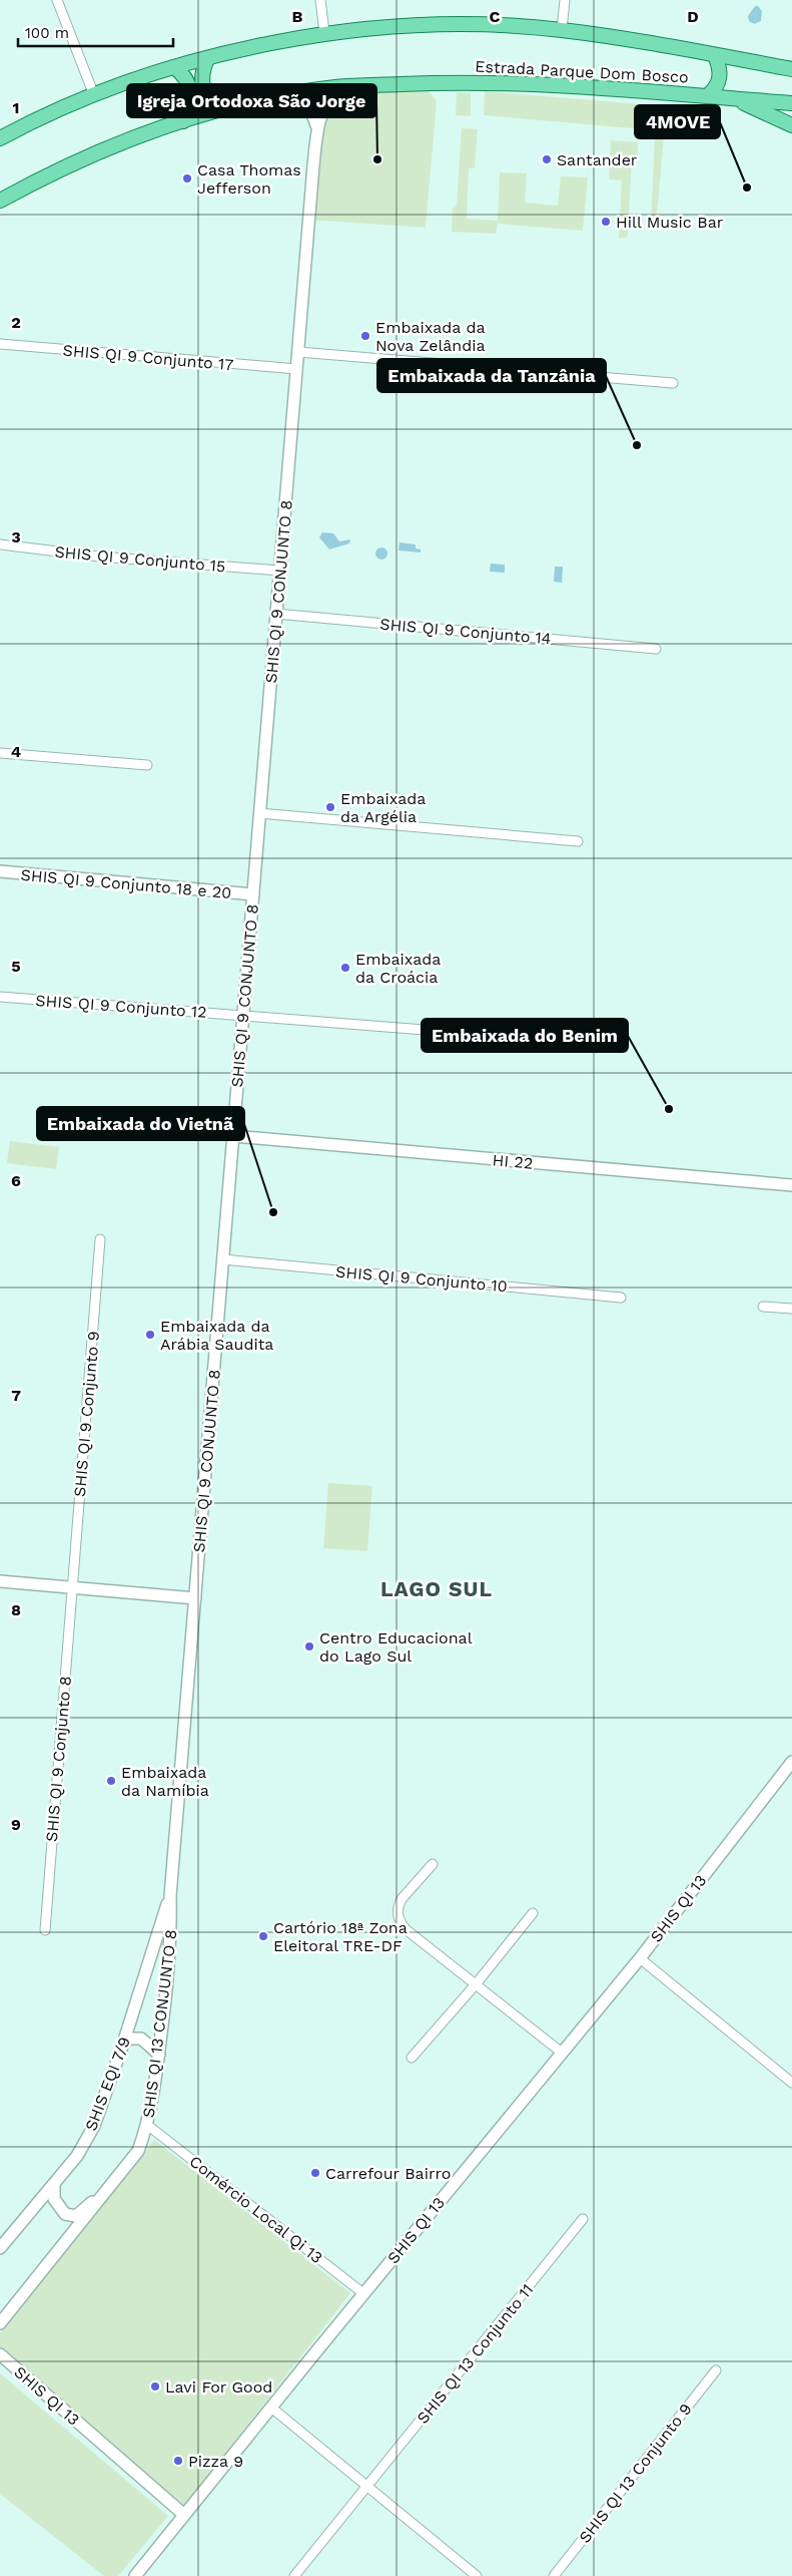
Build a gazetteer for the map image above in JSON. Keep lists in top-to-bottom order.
{
  "streets": {
    "main road": ["Estrada Parque Dom Bosco"],
    "street": [
      "SHIS QI 9 Conjunto 17",
      "SHIS QI 9 Conjunto 15",
      "SHIS QI 9 CONJUNTO 8",
      "SHIS QI 9 Conjunto 14",
      "SHIS QI 9 Conjunto 18 e 20",
      "SHIS QI 9 Conjunto 12",
      "HI 22",
      "SHIS QI 9 Conjunto 10",
      "SHIS QI 9 Conjunto 9",
      "SHIS QI 9 Conjunto 8",
      "SHIS QI 13",
      "SHIS QI 13 CONJUNTO 8",
      "SHIS EQI 7/9",
      "Comércio Local Qi 13",
      "SHIS QI 13 Conjunto 11",
      "SHIS QI 13 Conjunto 9"
    ]
  },
  "crossings": [
    ["SHIS QI 9 Conjunto 17", "SHIS QI 9 CONJUNTO 8"],
    ["SHIS QI 9 Conjunto 15", "SHIS QI 9 CONJUNTO 8"],
    ["SHIS QI 9 CONJUNTO 8", "SHIS QI 9 Conjunto 14"],
    ["SHIS QI 9 CONJUNTO 8", "SHIS QI 9 Conjunto 18 e 20"],
    ["SHIS QI 9 CONJUNTO 8", "SHIS QI 9 Conjunto 12"],
    ["SHIS QI 9 CONJUNTO 8", "HI 22"],
    ["SHIS QI 9 CONJUNTO 8", "SHIS QI 9 Conjunto 10"],
    ["SHIS QI 9 CONJUNTO 8", "SHIS QI 13 CONJUNTO 8"],
    ["SHIS QI 9 CONJUNTO 8", "SHIS EQI 7/9"],
    ["SHIS QI 9 Conjunto 9", "SHIS QI 9 Conjunto 8"],
    ["SHIS QI 13", "Comércio Local Qi 13"],
    ["SHIS QI 13 CONJUNTO 8", "SHIS EQI 7/9"],
    ["SHIS QI 13 CONJUNTO 8", "Comércio Local Qi 13"]
  ],
  "districts": ["LAGO SUL"],
  "places": [
    "Igreja Ortodoxa São Jorge",
    "Santander",
    "Casa Thomas Jefferson",
    "4MOVE",
    "Hill Music Bar",
    "Embaixada da Nova Zelândia",
    "Embaixada da Tanzânia",
    "Embaixada da Argélia",
    "Embaixada da Croácia",
    "Embaixada do Benim",
    "Embaixada do Vietnã",
    "Embaixada da Arábia Saudita",
    "Centro Educacional do Lago Sul",
    "Embaixada da Namíbia",
    "Cartório 18ª Zona Eleitoral TRE-DF",
    "Carrefour Bairro",
    "Lavi For Good",
    "Pizza 9"
  ],
  "scale_bar": "100 m",
  "grid": {
    "columns": ["B", "C", "D"],
    "rows": [
      "1",
      "2",
      "3",
      "4",
      "5",
      "6",
      "7",
      "8",
      "9"
    ]
  }
}
